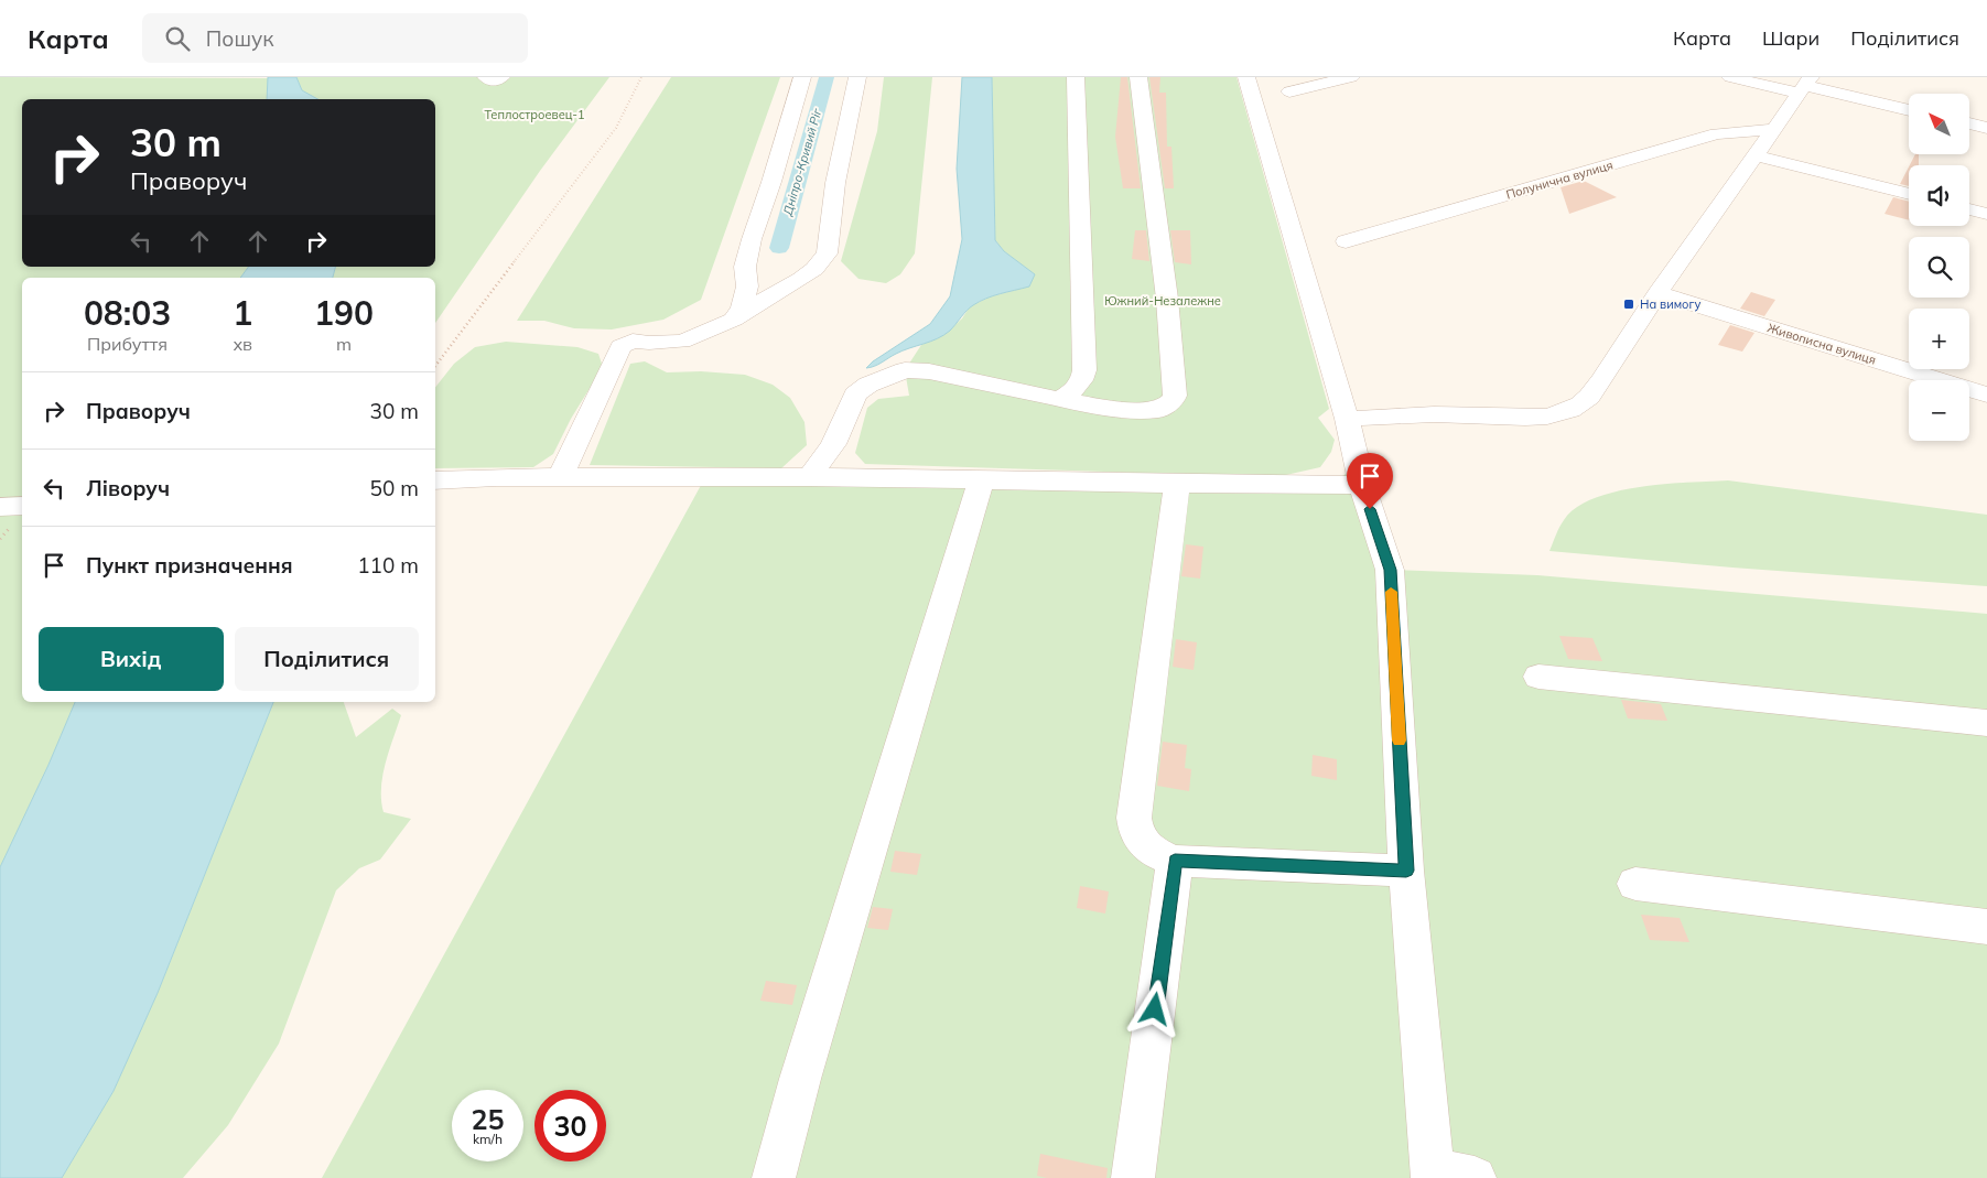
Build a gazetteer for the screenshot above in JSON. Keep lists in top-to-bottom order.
{
  "streets": {
    "street": ["Полунична вулиця", "Живописна вулиця"]
  },
  "water": ["Дніпро-Кривий Ріг"],
  "parks": ["Теплостроевец-1", "Южний-Незалежне"],
  "places": {
    "transit": ["На вимогу"]
  },
  "north": "top left",
  "page": {
    "header": "Карта",
    "search": "Пошук",
    "nav": ["Карта", "Шари", "Поділитися"],
    "map_buttons": ["+", "−"],
    "turn": ["30 m", "Праворуч"],
    "eta": [
      "08:03",
      "Прибуття",
      "1",
      "хв",
      "190",
      "m"
    ],
    "list": [
      {
        "name": "Праворуч",
        "value": "30 m"
      },
      {
        "name": "Ліворуч",
        "value": "50 m"
      },
      {
        "name": "Пункт призначення",
        "value": "110 m"
      }
    ],
    "buttons": ["Вихід", "Поділитися"],
    "speed": "25 km/h",
    "limit": "30"
  }
}
